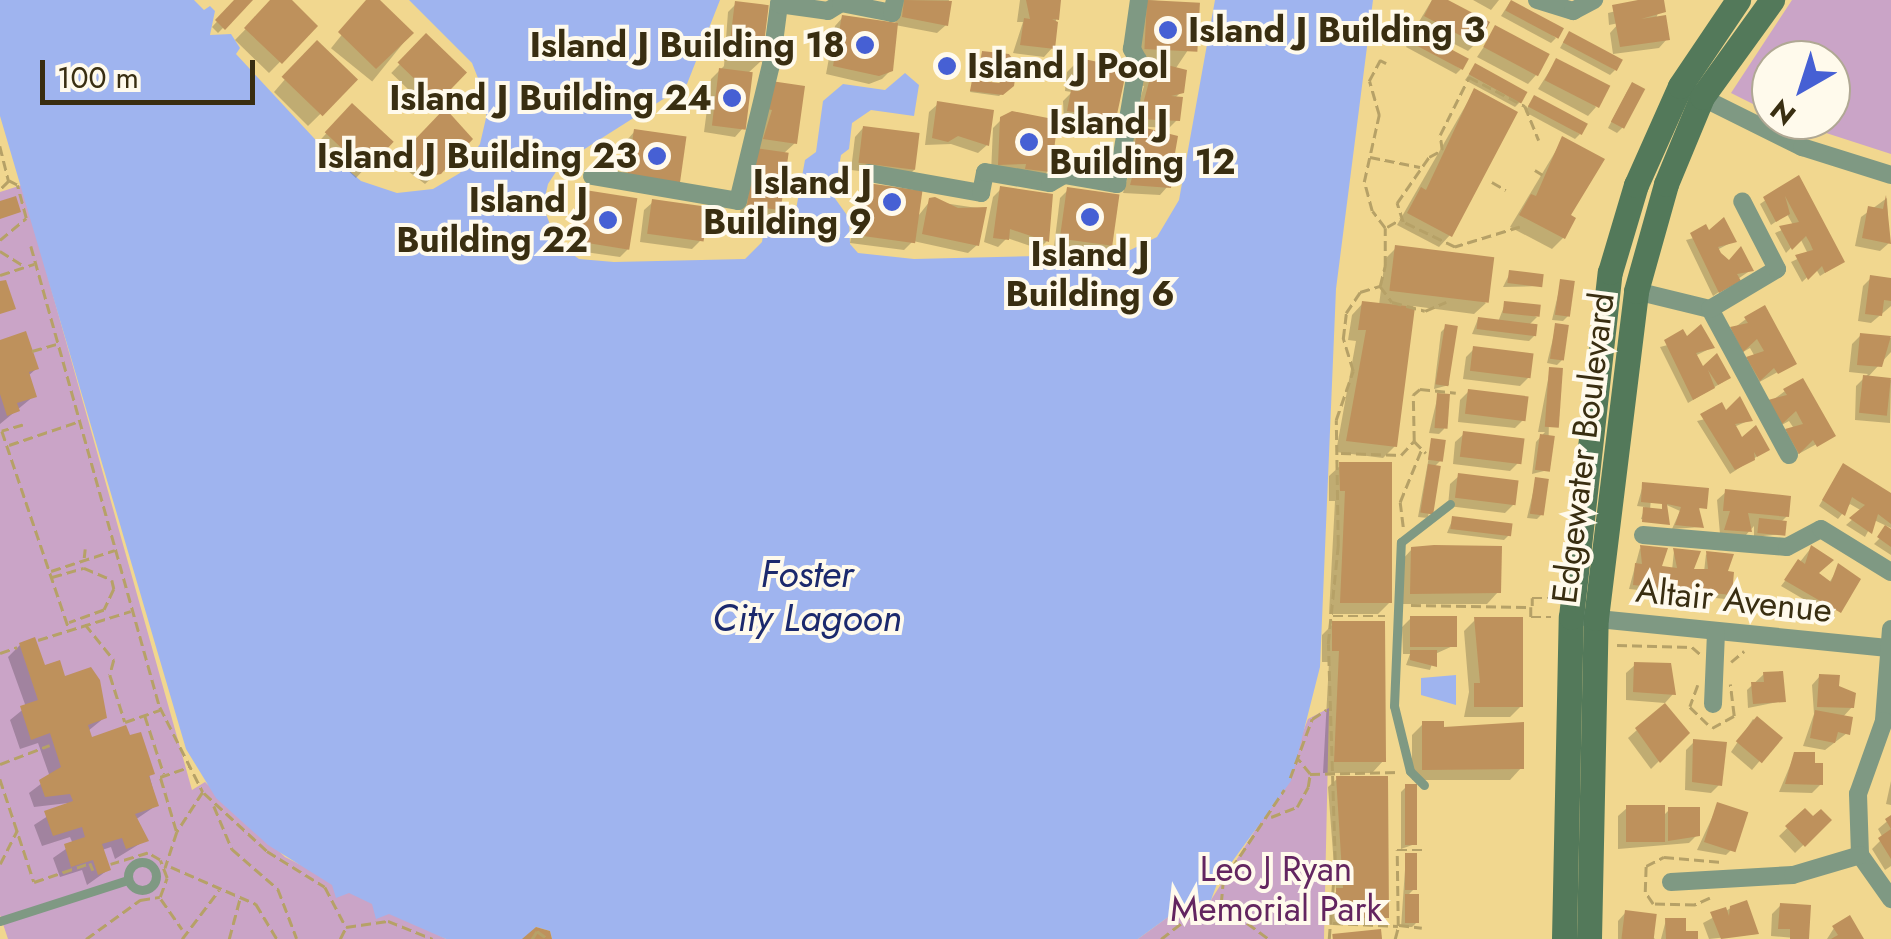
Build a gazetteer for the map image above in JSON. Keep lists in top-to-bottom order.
{
  "streets": {
    "main road": ["Edgewater Boulevard"],
    "street": ["Altair Avenue"]
  },
  "crossings": [
    ["Edgewater Boulevard", "Altair Avenue"]
  ],
  "water": ["Foster City Lagoon"],
  "parks": ["Leo J Ryan Memorial Park"],
  "places": [
    "Island J Building 3",
    "Island J Building 18",
    "Island J Pool",
    "Island J Building 24",
    "Island J Building 12",
    "Island J Building 23",
    "Island J Building 9",
    "Island J Building 6",
    "Island J Building 22"
  ],
  "scale_bar": "100 m",
  "north": "bottom left"
}
